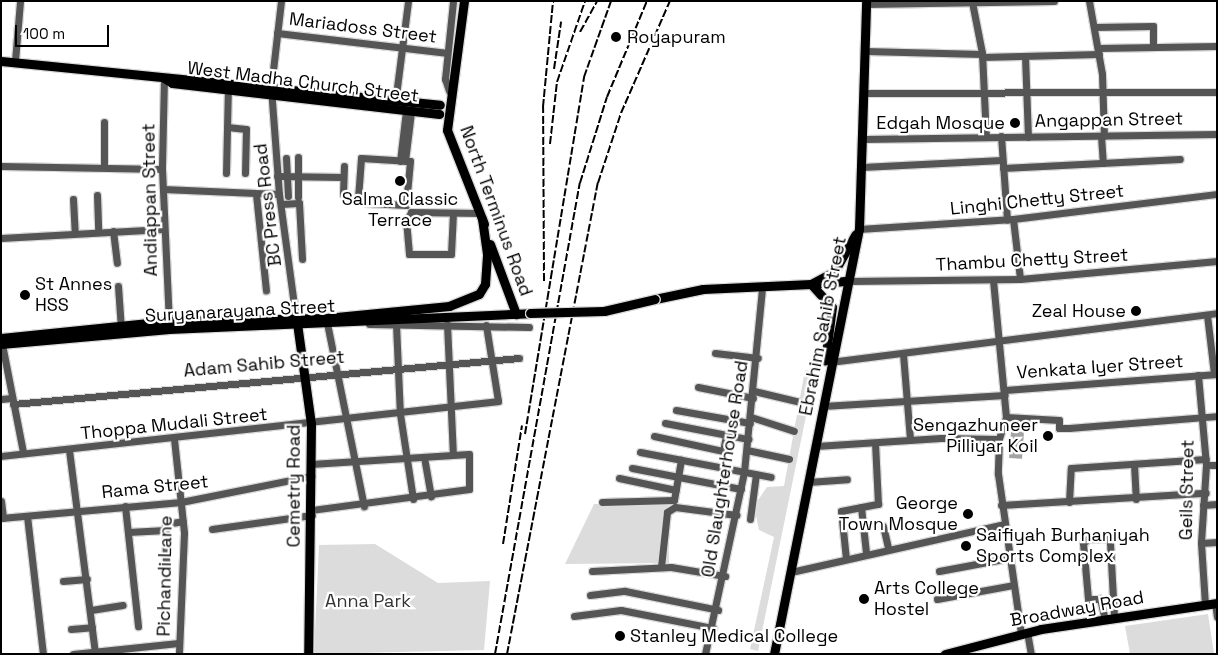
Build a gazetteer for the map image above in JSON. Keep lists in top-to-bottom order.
{
  "streets": {
    "main road": [
      "West Madha Church Street",
      "North Terminus Road",
      "Suryanarayana Street",
      "Ebrahim Sahib Street",
      "Cemetry Road",
      "Broadway Road"
    ],
    "street": [
      "Mariadoss Street",
      "Angappan Street",
      "Andiappan Street",
      "Linghi Chetty Street",
      "BC Press Road",
      "Thambu Chetty Street",
      "Adam Sahib Street",
      "Venkata Iyer Street",
      "Thoppa Mudali Street",
      "Old Slaughterhouse Road",
      "Rama Street",
      "Geils Street",
      "Pichandi Lane"
    ]
  },
  "crossings": [
    ["Mariadoss Street", "BC Press Road"],
    ["West Madha Church Street", "Andiappan Street"],
    ["West Madha Church Street", "BC Press Road"],
    ["Angappan Street", "Ebrahim Sahib Street"],
    ["Andiappan Street", "Suryanarayana Street"],
    ["Linghi Chetty Street", "Ebrahim Sahib Street"],
    ["BC Press Road", "Suryanarayana Street"],
    ["BC Press Road", "Cemetry Road"],
    ["North Terminus Road", "Suryanarayana Street"],
    ["Thambu Chetty Street", "Suryanarayana Street"],
    ["Thambu Chetty Street", "Ebrahim Sahib Street"],
    ["Suryanarayana Street", "Ebrahim Sahib Street"],
    ["Suryanarayana Street", "Old Slaughterhouse Road"],
    ["Suryanarayana Street", "Cemetry Road"],
    ["Ebrahim Sahib Street", "Venkata Iyer Street"],
    ["Adam Sahib Street", "Thoppa Mudali Street"],
    ["Adam Sahib Street", "Cemetry Road"],
    ["Venkata Iyer Street", "Geils Street"],
    ["Thoppa Mudali Street", "Cemetry Road"],
    ["Thoppa Mudali Street", "Pichandi Lane"],
    ["Cemetry Road", "Rama Street"],
    ["Rama Street", "Pichandi Lane"],
    ["Geils Street", "Broadway Road"]
  ],
  "parks": ["Anna Park"],
  "places": [
    "Royapuram",
    "Edgah Mosque",
    "Salma Classic Terrace",
    "St Annes HSS",
    "Zeal House",
    "Sengazhuneer Pilliyar Koil",
    "George Town Mosque",
    "Saifiyah Burhaniyah Sports Complex",
    "Arts College Hostel",
    "Stanley Medical College"
  ],
  "scale_bar": "100 m"
}
